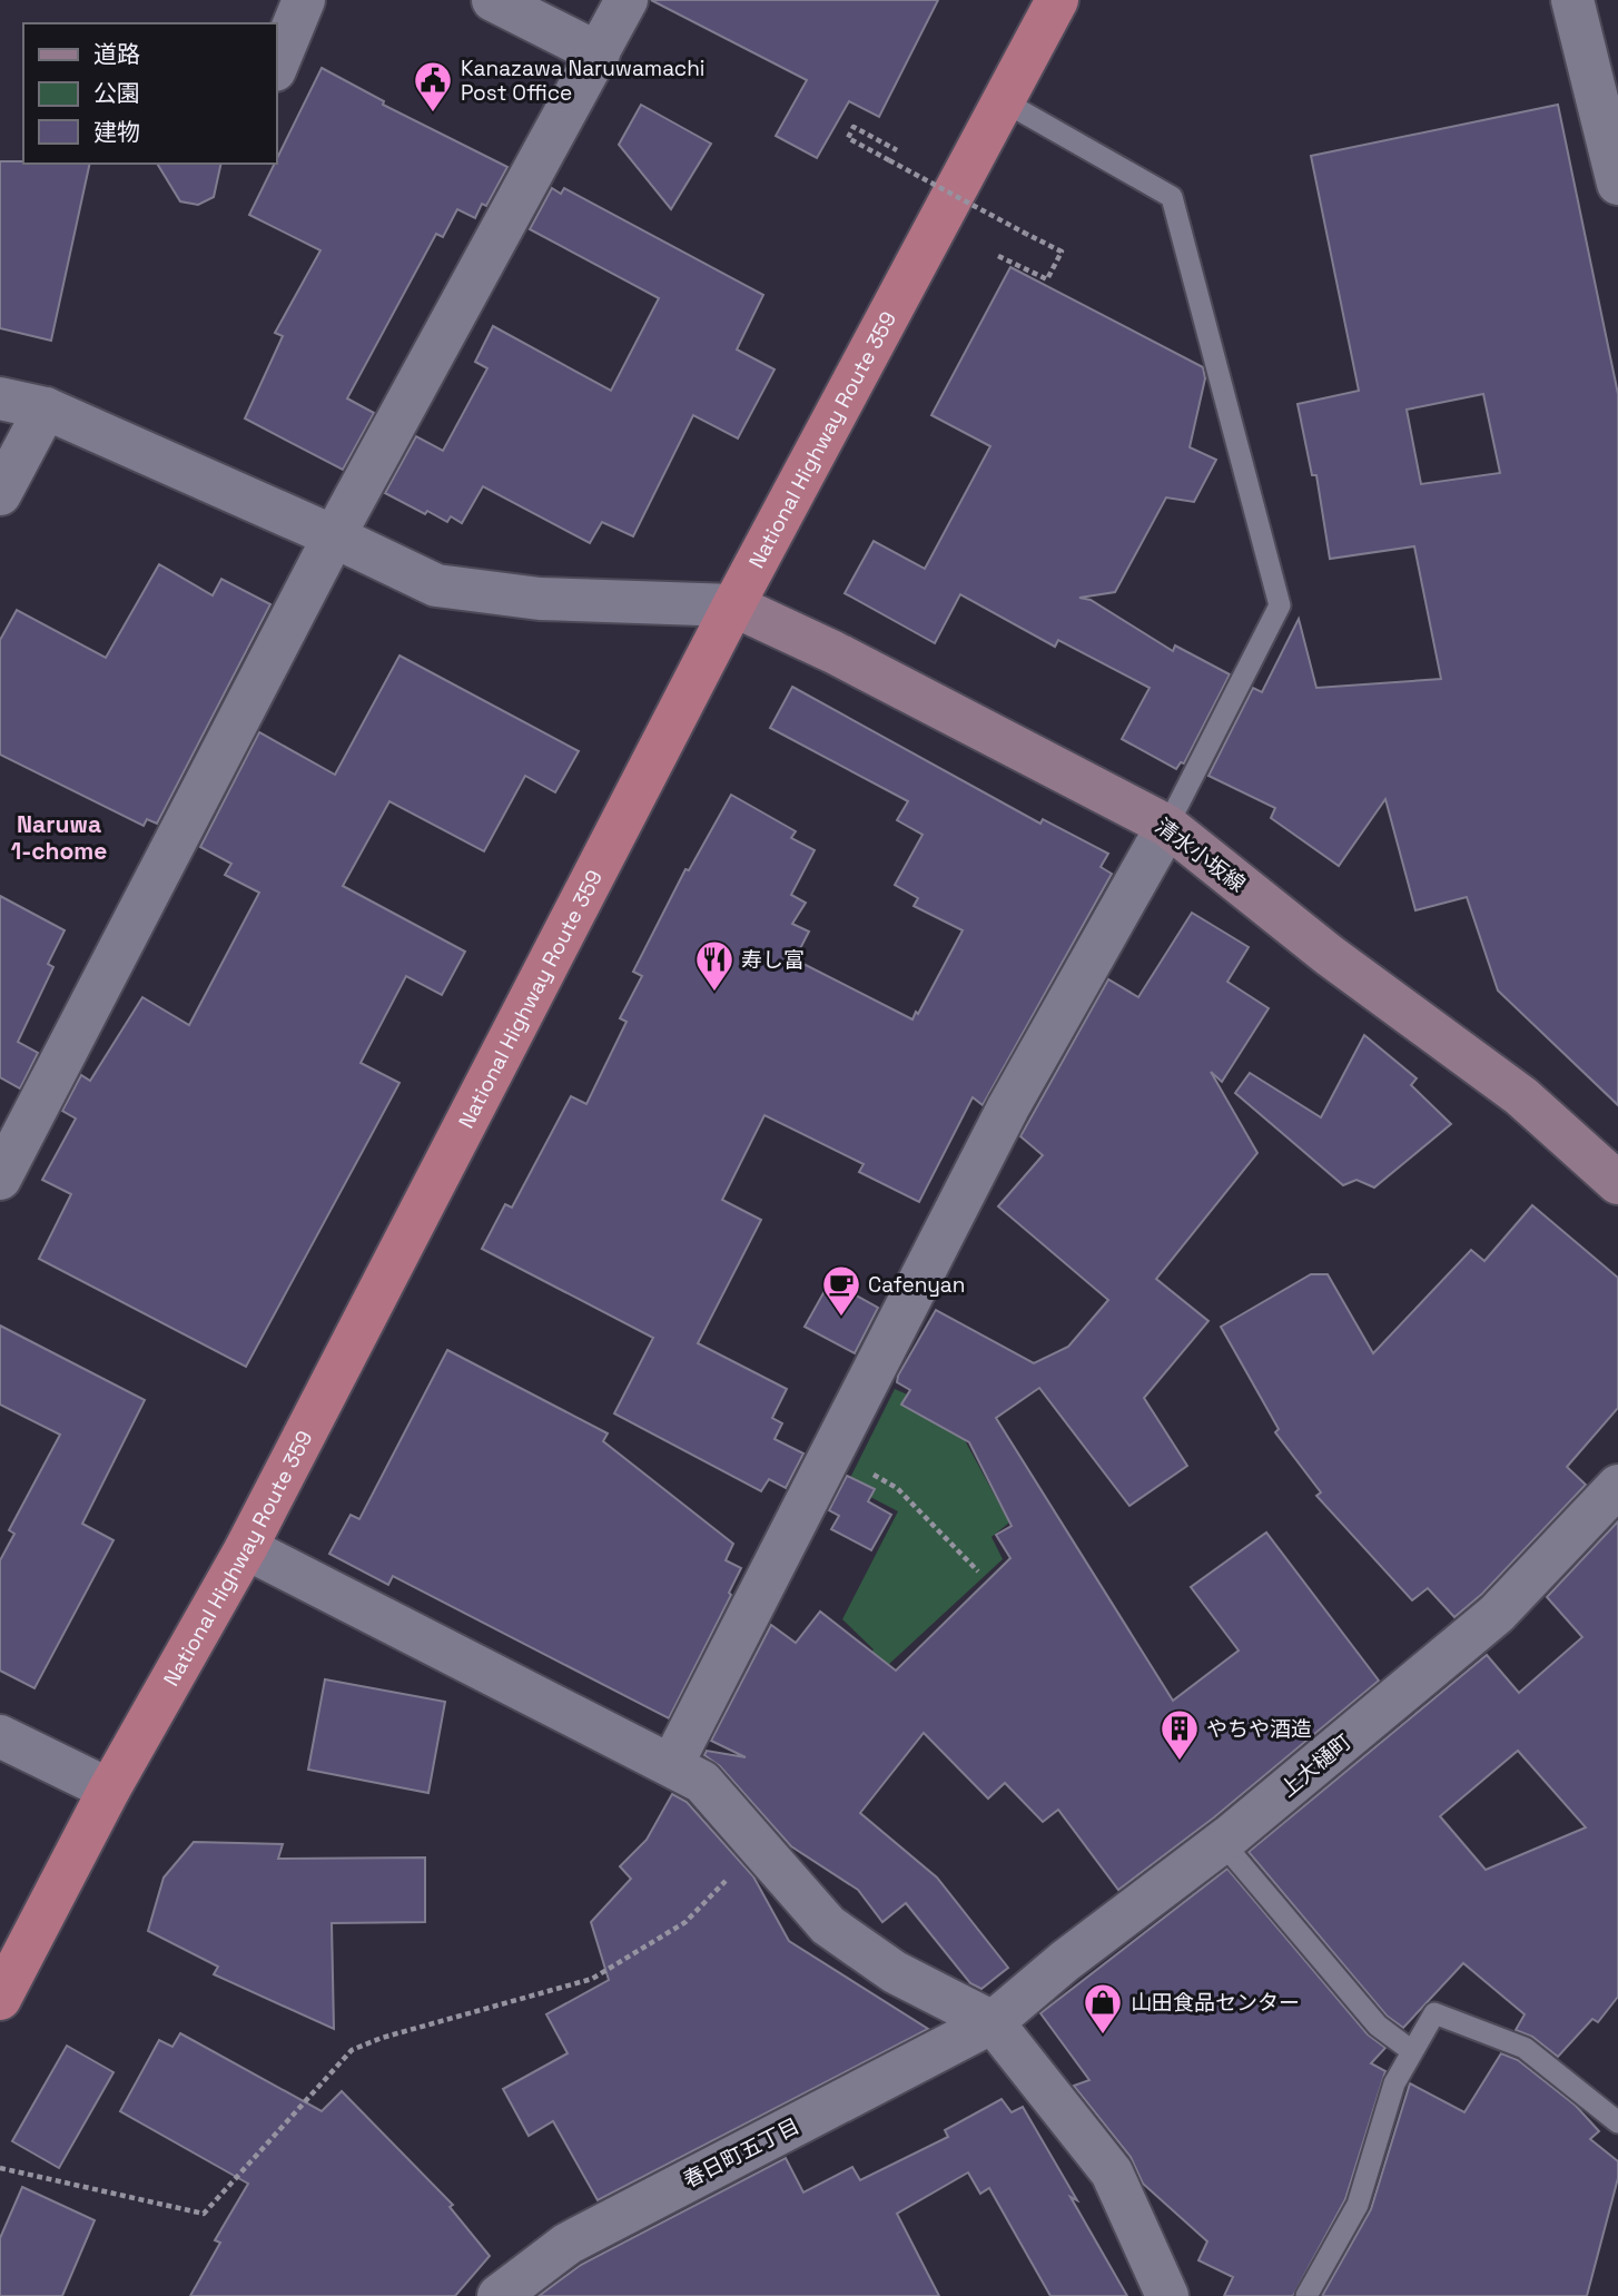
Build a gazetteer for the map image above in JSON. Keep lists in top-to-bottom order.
{
  "streets": {
    "highway": ["National Highway Route 359"],
    "main road": ["清水小坂線"],
    "street": ["上大樋町", "春日町五丁目"]
  },
  "crossings": [
    ["National Highway Route 359", "清水小坂線"],
    ["上大樋町", "春日町五丁目"]
  ],
  "districts": ["Naruwa 1-chome"],
  "places": {
    "public building": ["Kanazawa Naruwamachi Post Office"],
    "restaurant": ["寿し富"],
    "cafe": ["Cafenyan"],
    "building": ["やちや酒造"],
    "shop": ["山田食品センター"]
  },
  "legend": ["道路", "公園", "建物"]
}
